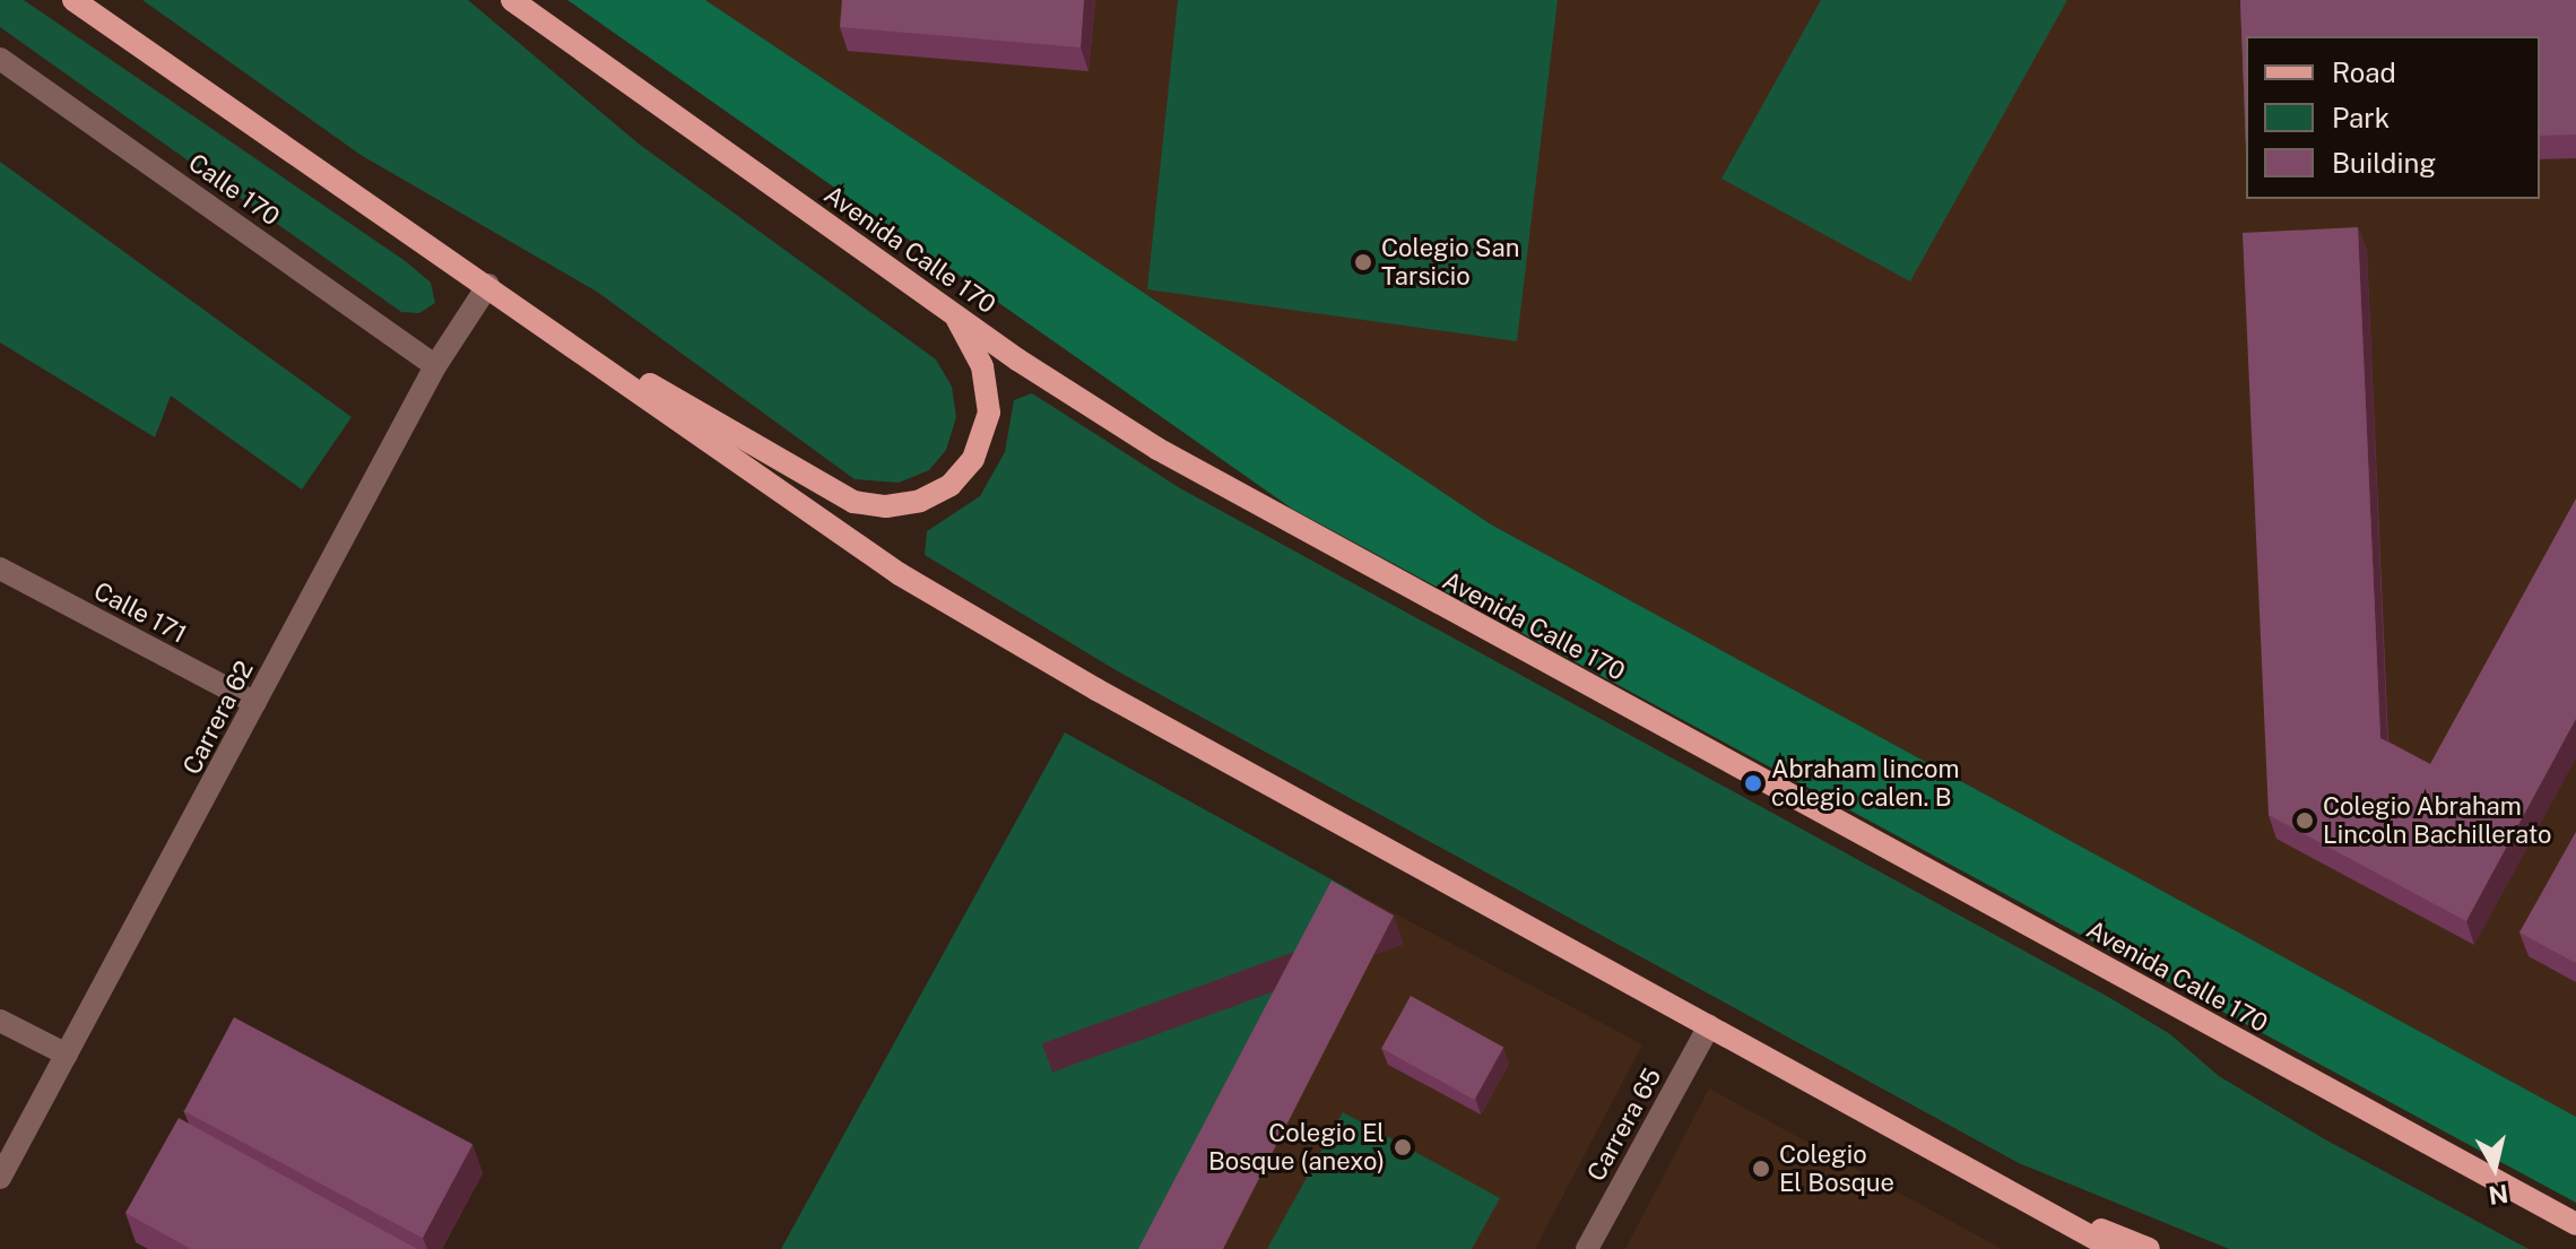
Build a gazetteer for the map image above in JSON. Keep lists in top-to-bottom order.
{
  "streets": {
    "main road": ["Avenida Calle 170"],
    "street": [
      "Calle 170",
      "Calle 171",
      "Carrera 62",
      "Carrera 65"
    ]
  },
  "crossings": [
    ["Calle 170", "Carrera 62"],
    ["Calle 171", "Carrera 62"]
  ],
  "places": [
    "Colegio San Tarsicio",
    "Abraham lincom colegio calen. B",
    "Colegio Abraham Lincoln Bachillerato",
    "Colegio El Bosque (anexo)",
    "Colegio El Bosque"
  ],
  "legend": ["Road", "Park", "Building"],
  "north": "bottom"
}
